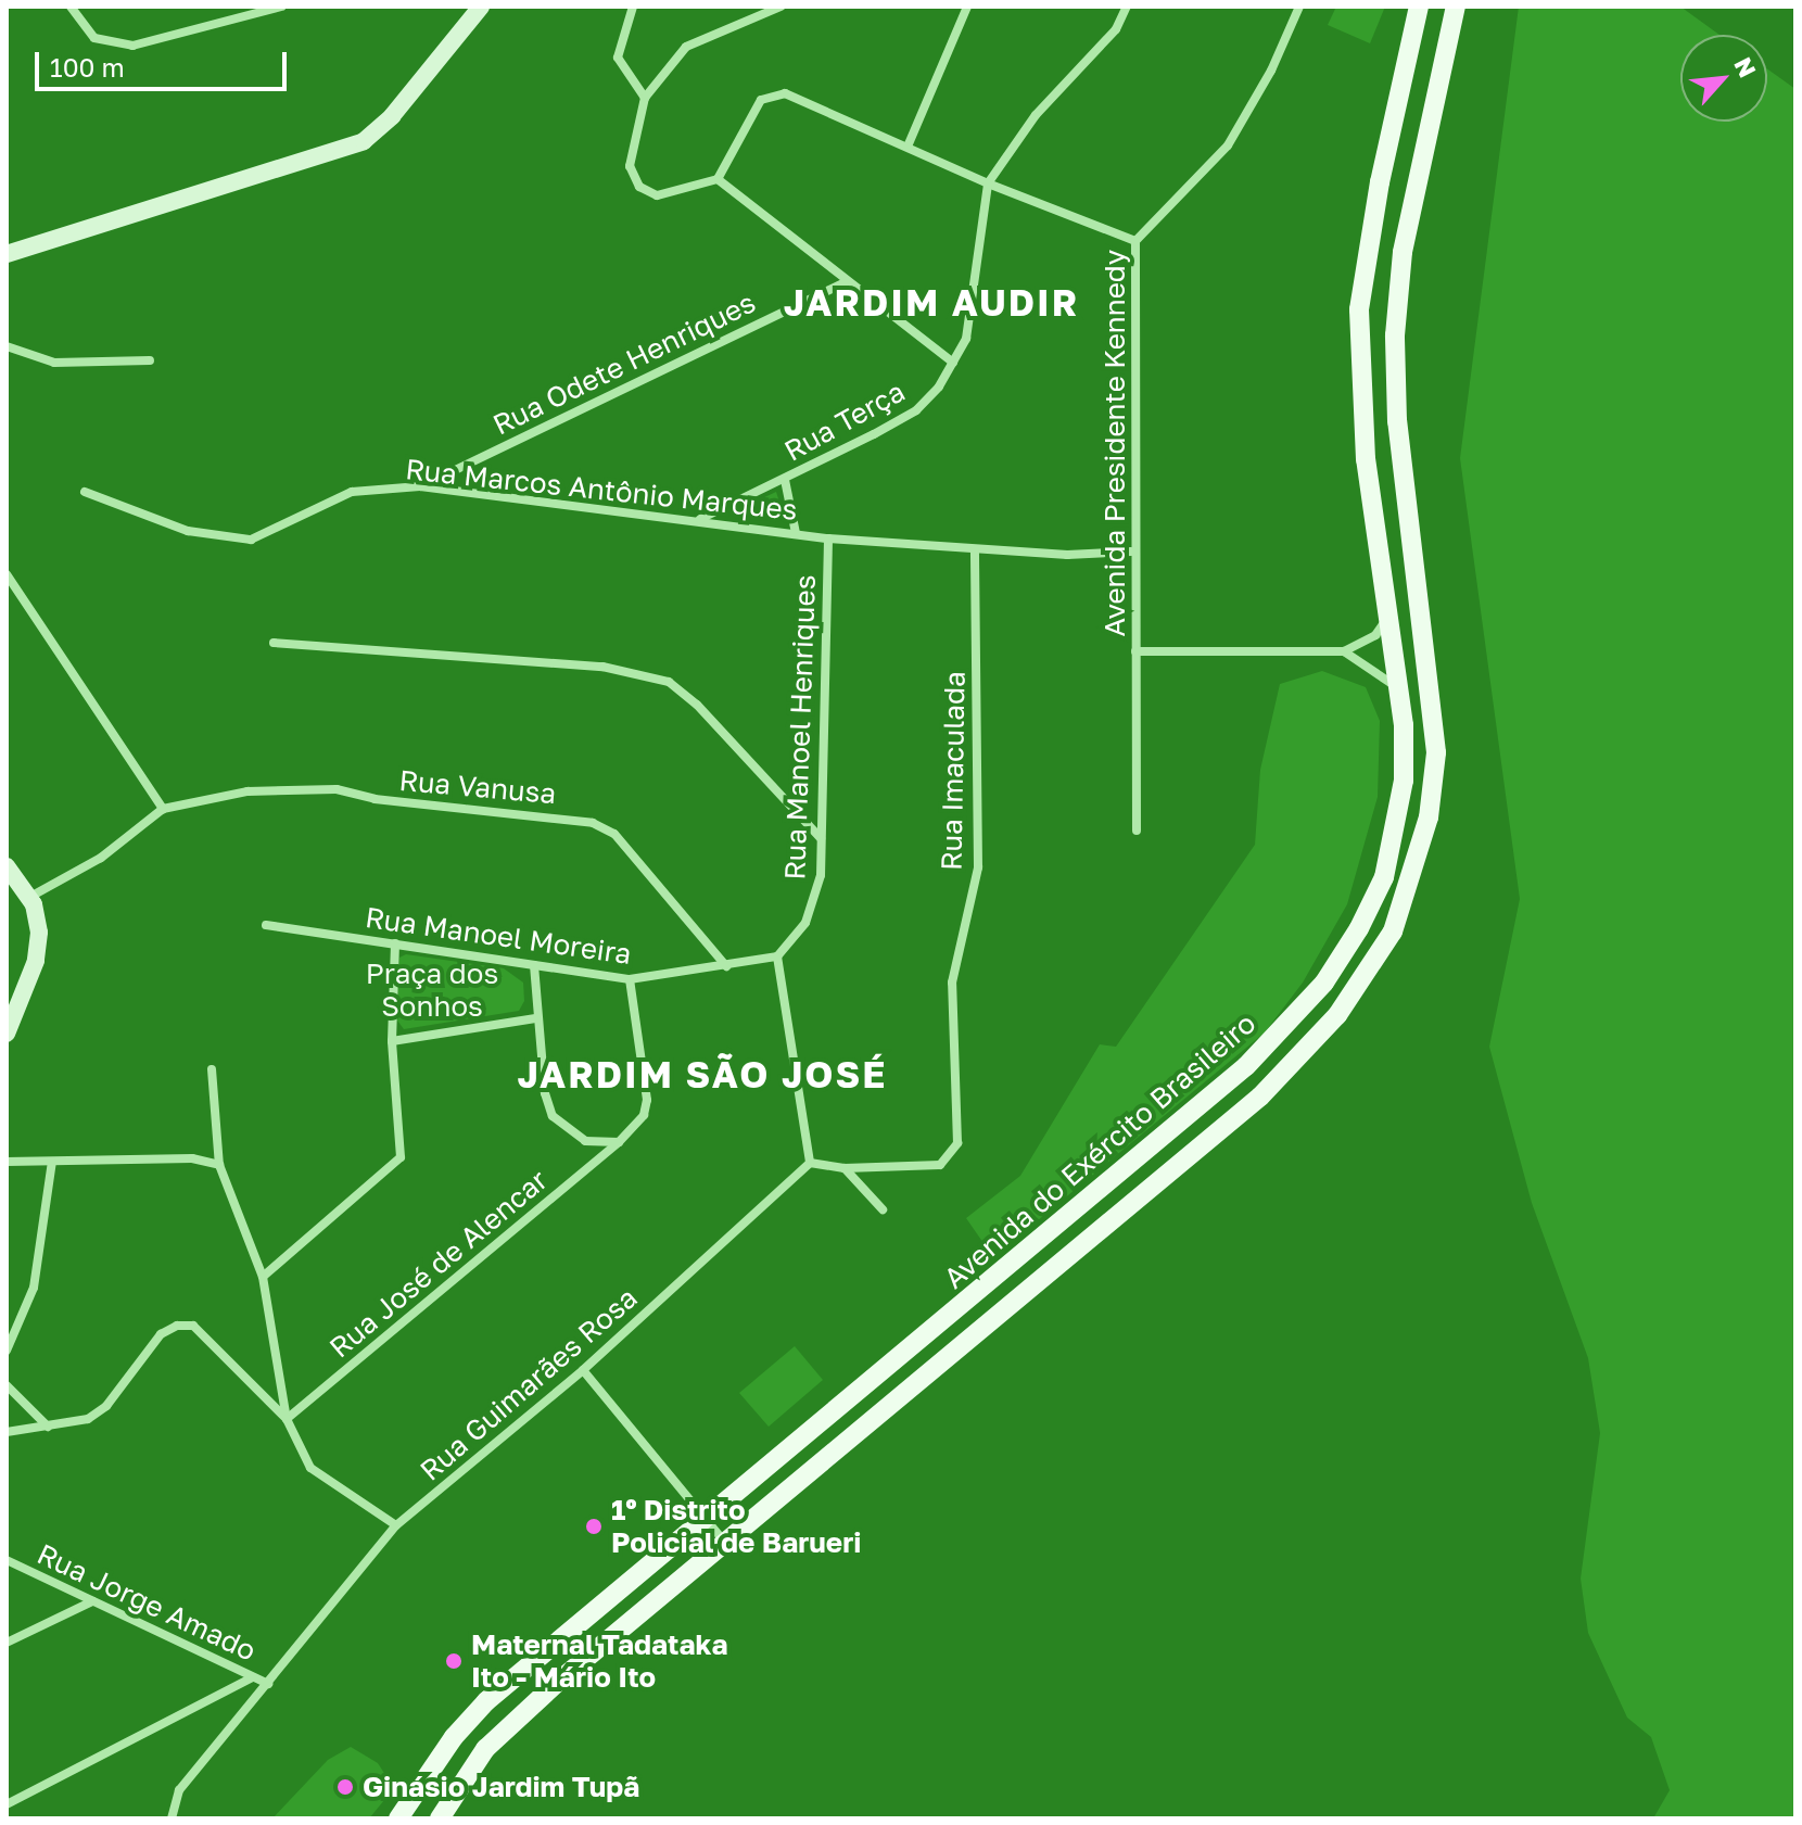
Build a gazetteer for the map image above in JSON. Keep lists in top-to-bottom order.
{
  "streets": {
    "main road": ["Avenida do Exército Brasileiro"],
    "street": [
      "Rua Odete Henriques",
      "Rua Terça",
      "Avenida Presidente Kennedy",
      "Rua Marcos Antônio Marques",
      "Rua Manoel Henriques",
      "Rua Imaculada",
      "Rua Vanusa",
      "Rua Manoel Moreira",
      "Rua José de Alencar",
      "Rua Guimarães Rosa",
      "Rua Jorge Amado"
    ]
  },
  "crossings": [
    ["Rua Odete Henriques", "Rua Marcos Antônio Marques"],
    ["Rua Terça", "Rua Marcos Antônio Marques"],
    ["Avenida Presidente Kennedy", "Rua Marcos Antônio Marques"],
    ["Rua Marcos Antônio Marques", "Rua Manoel Henriques"],
    ["Rua Marcos Antônio Marques", "Rua Imaculada"],
    ["Rua Manoel Henriques", "Rua Manoel Moreira"],
    ["Rua Imaculada", "Rua Guimarães Rosa"],
    ["Rua Vanusa", "Rua Manoel Moreira"],
    ["Rua Manoel Moreira", "Rua José de Alencar"],
    ["Rua Guimarães Rosa", "Rua Jorge Amado"]
  ],
  "districts": ["JARDIM AUDIR", "JARDIM SÃO JOSÉ"],
  "parks": ["Praça dos Sonhos"],
  "places": ["1º Distrito Policial de Barueri", "Maternal Tadataka Ito - Mário Ito", "Ginásio Jardim Tupã"],
  "scale_bar": "100 m",
  "north": "top right"
}
